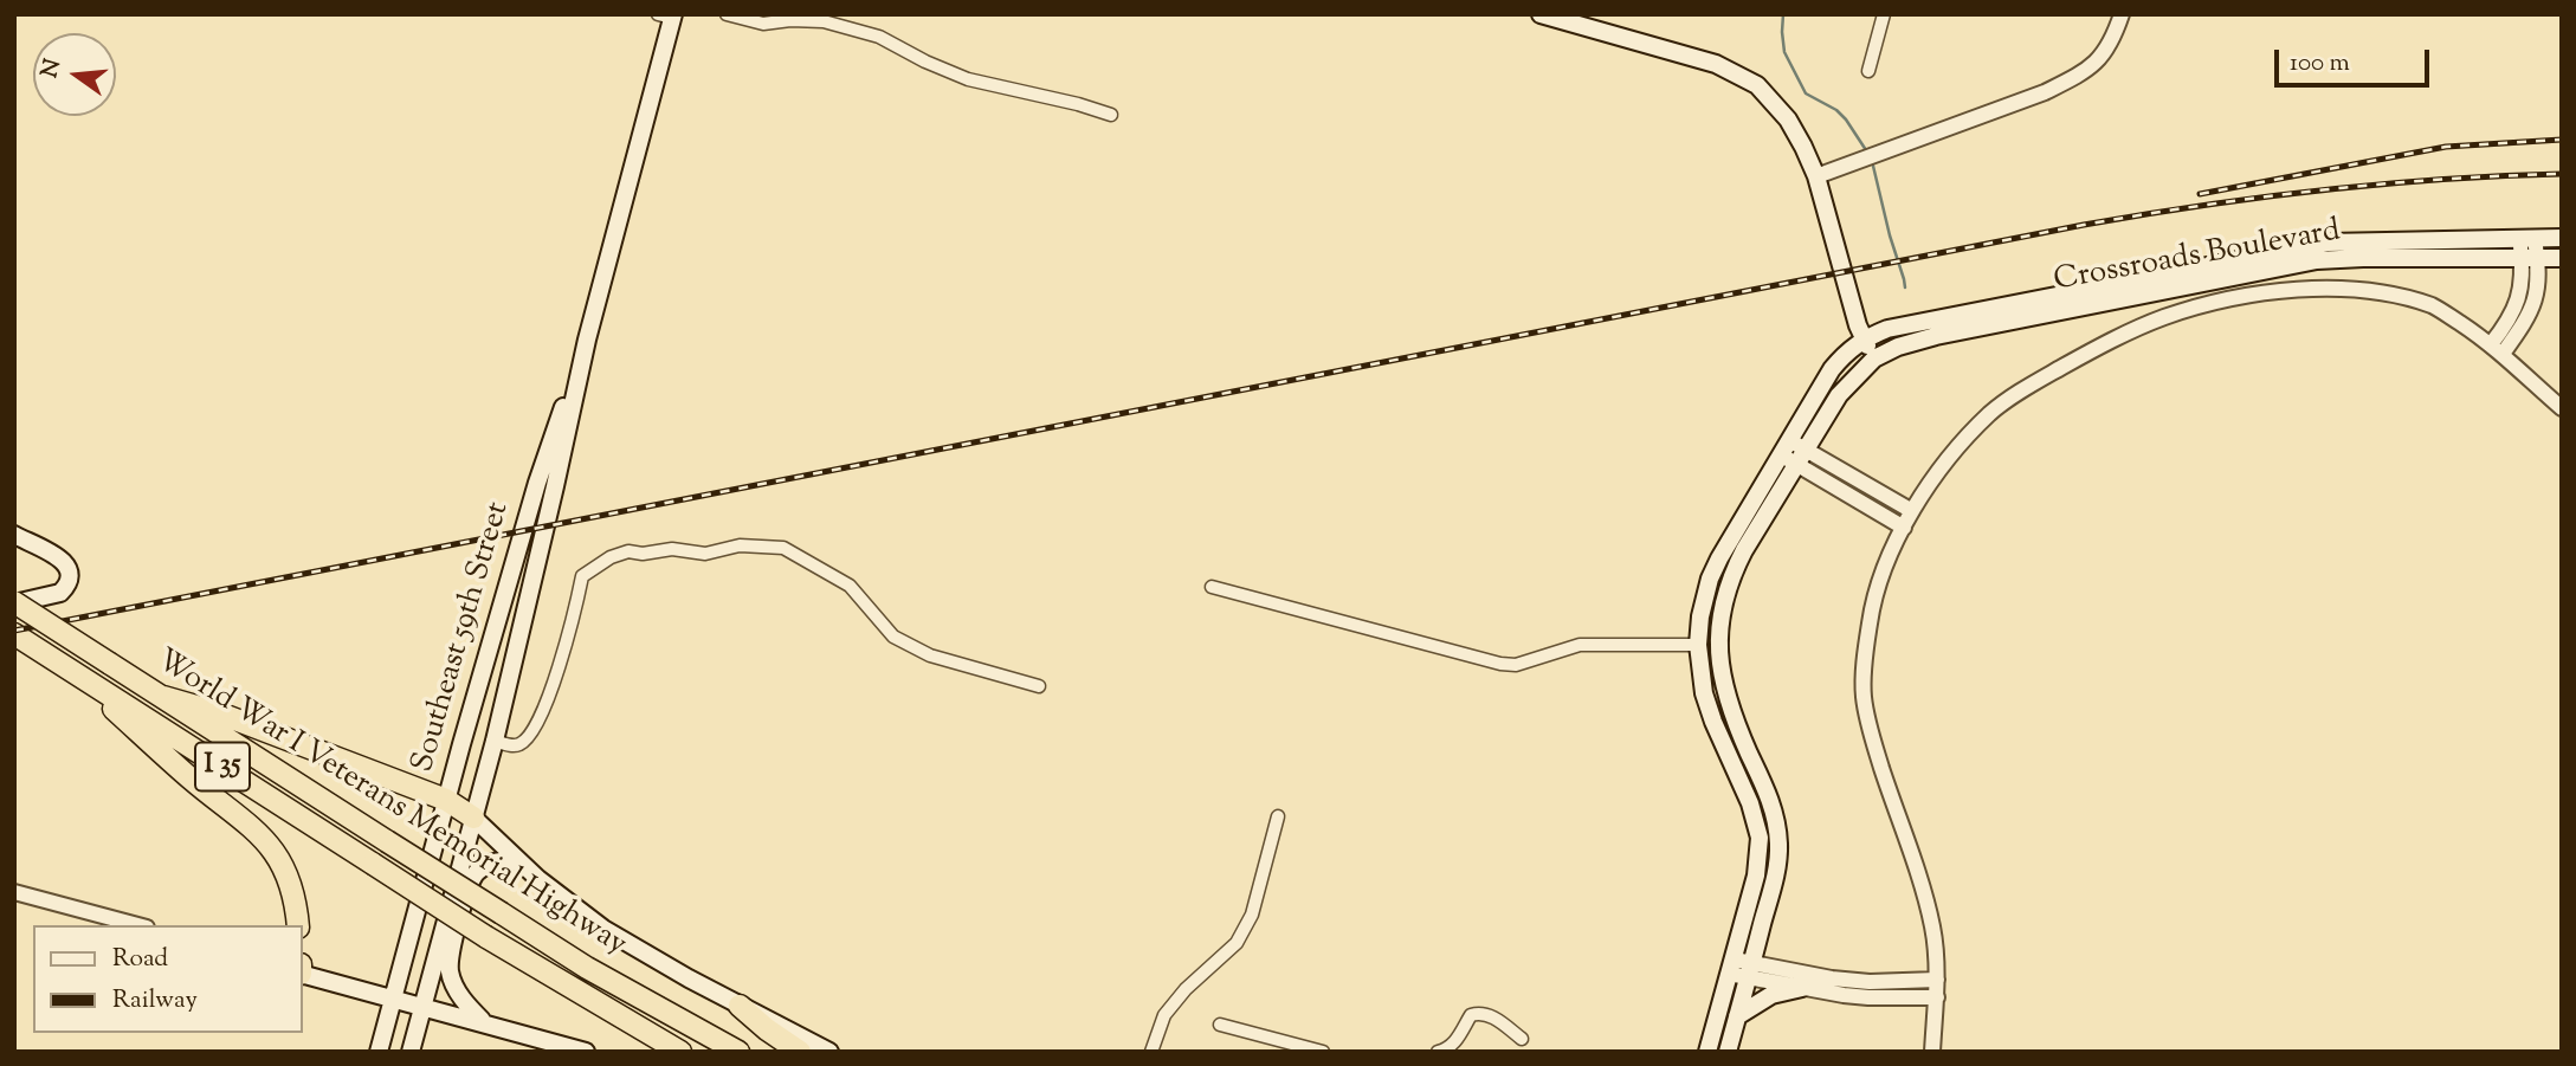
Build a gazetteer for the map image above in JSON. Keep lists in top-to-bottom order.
{
  "streets": {
    "highway": ["I 35", "World War I Veterans Memorial Highway"],
    "main road": ["Crossroads Boulevard", "Southeast 59th Street"]
  },
  "legend": ["Road", "Railway"],
  "scale_bar": "100 m",
  "north": "left"
}
